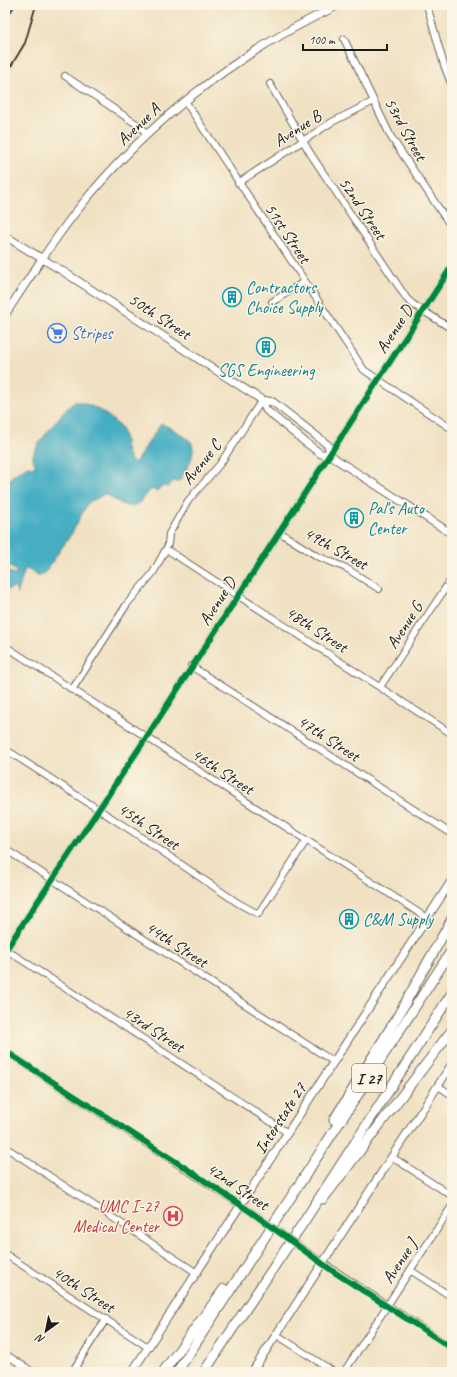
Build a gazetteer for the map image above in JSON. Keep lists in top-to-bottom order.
{
  "streets": {
    "highway": ["I 27"],
    "main road": ["Avenue A", "50th Street", "Interstate 27"],
    "street": [
      "Avenue B",
      "53rd Street",
      "52nd Street",
      "51st Street",
      "Avenue D",
      "Avenue C",
      "49th Street",
      "Avenue G",
      "48th Street",
      "47th Street",
      "46th Street",
      "45th Street",
      "44th Street",
      "43rd Street",
      "42nd Street",
      "Avenue J",
      "40th Street"
    ]
  },
  "crossings": [
    ["Avenue A", "51st Street"],
    ["Avenue A", "50th Street"],
    ["Avenue B", "53rd Street"],
    ["Avenue B", "52nd Street"],
    ["Avenue B", "51st Street"],
    ["52nd Street", "Avenue D"],
    ["51st Street", "Avenue D"],
    ["50th Street", "Avenue D"],
    ["50th Street", "Avenue C"],
    ["Avenue D", "49th Street"],
    ["Avenue D", "48th Street"],
    ["Avenue D", "47th Street"],
    ["Avenue D", "46th Street"],
    ["Avenue D", "45th Street"],
    ["Avenue D", "44th Street"],
    ["Avenue D", "43rd Street"],
    ["Avenue C", "48th Street"],
    ["Avenue C", "46th Street"],
    ["Avenue G", "48th Street"],
    ["46th Street", "45th Street"],
    ["46th Street", "Interstate 27"],
    ["44th Street", "Interstate 27"],
    ["43rd Street", "Interstate 27"],
    ["Interstate 27", "42nd Street"],
    ["Interstate 27", "40th Street"],
    ["42nd Street", "Avenue J"]
  ],
  "places": {
    "building": [
      "Contractors Choice Supply",
      "SGS Engineering",
      "Pal's Auto Center",
      "C&M Supply"
    ],
    "supermarket": ["Stripes"],
    "hospital": ["UMC I-27 Medical Center"]
  },
  "scale_bar": "100 m",
  "north": "bottom left"
}
